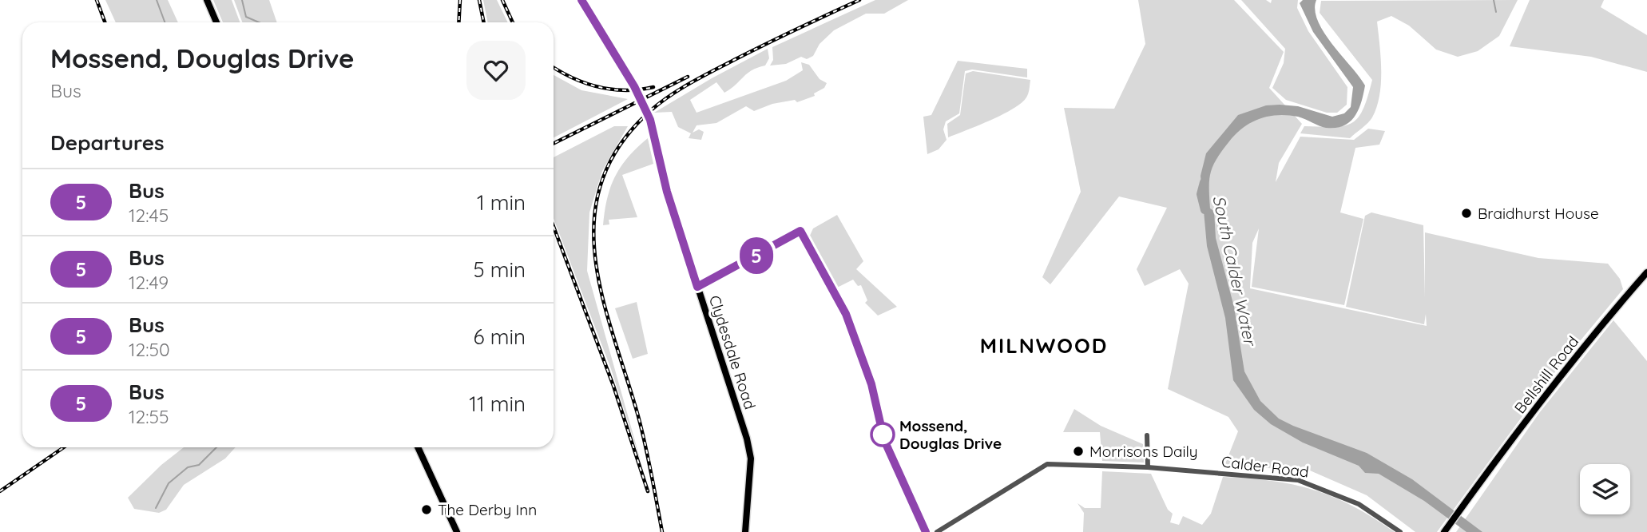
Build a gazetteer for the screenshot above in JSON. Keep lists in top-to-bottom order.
{
  "streets": {
    "main road": ["Clydesdale Road", "Bellshill Road"],
    "street": ["Calder Road"]
  },
  "districts": ["MILNWOOD"],
  "water": ["South Calder Water"],
  "places": [
    "Braidhurst House",
    "Mossend, Douglas Drive",
    "Morrisons Daily",
    "The Derby Inn"
  ],
  "lines": ["bus line 5"],
  "page": {
    "on_map": "5",
    "heading": [
      ["Mossend, Douglas Drive", "Bus"],
      "Departures"
    ],
    "list": [
      {
        "mark": "5",
        "name": "Bus",
        "note": "12:45",
        "value": "1 min"
      },
      {
        "mark": "5",
        "name": "Bus",
        "note": "12:49",
        "value": "5 min"
      },
      {
        "mark": "5",
        "name": "Bus",
        "note": "12:50",
        "value": "6 min"
      },
      {
        "mark": "5",
        "name": "Bus",
        "note": "12:55",
        "value": "11 min"
      }
    ]
  }
}
